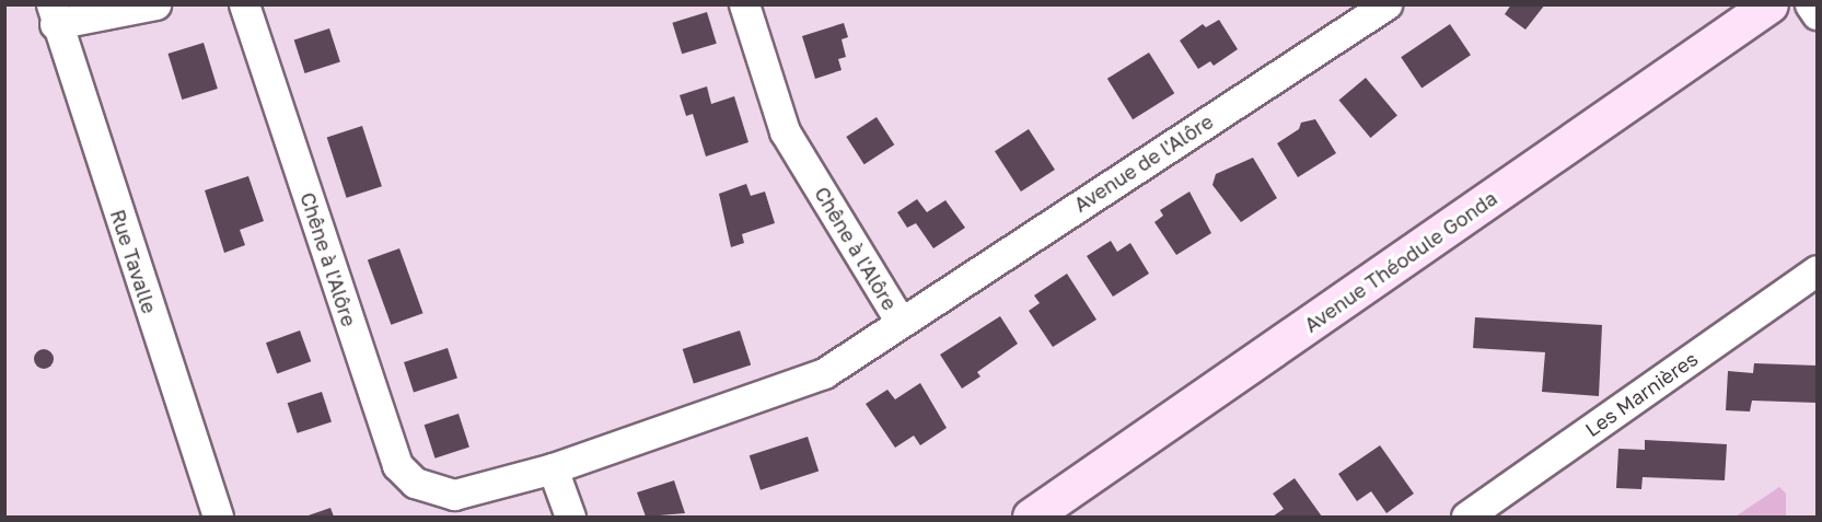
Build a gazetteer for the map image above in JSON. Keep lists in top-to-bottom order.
{
  "streets": {
    "main road": ["Avenue Théodule Gonda"],
    "street": [
      "Avenue de l'Alôre",
      "Chêne à l'Alôre",
      "Rue Tavalle",
      "Les Marnières"
    ]
  },
  "crossings": [
    ["Avenue de l'Alôre", "Chêne à l'Alôre"]
  ]
}
